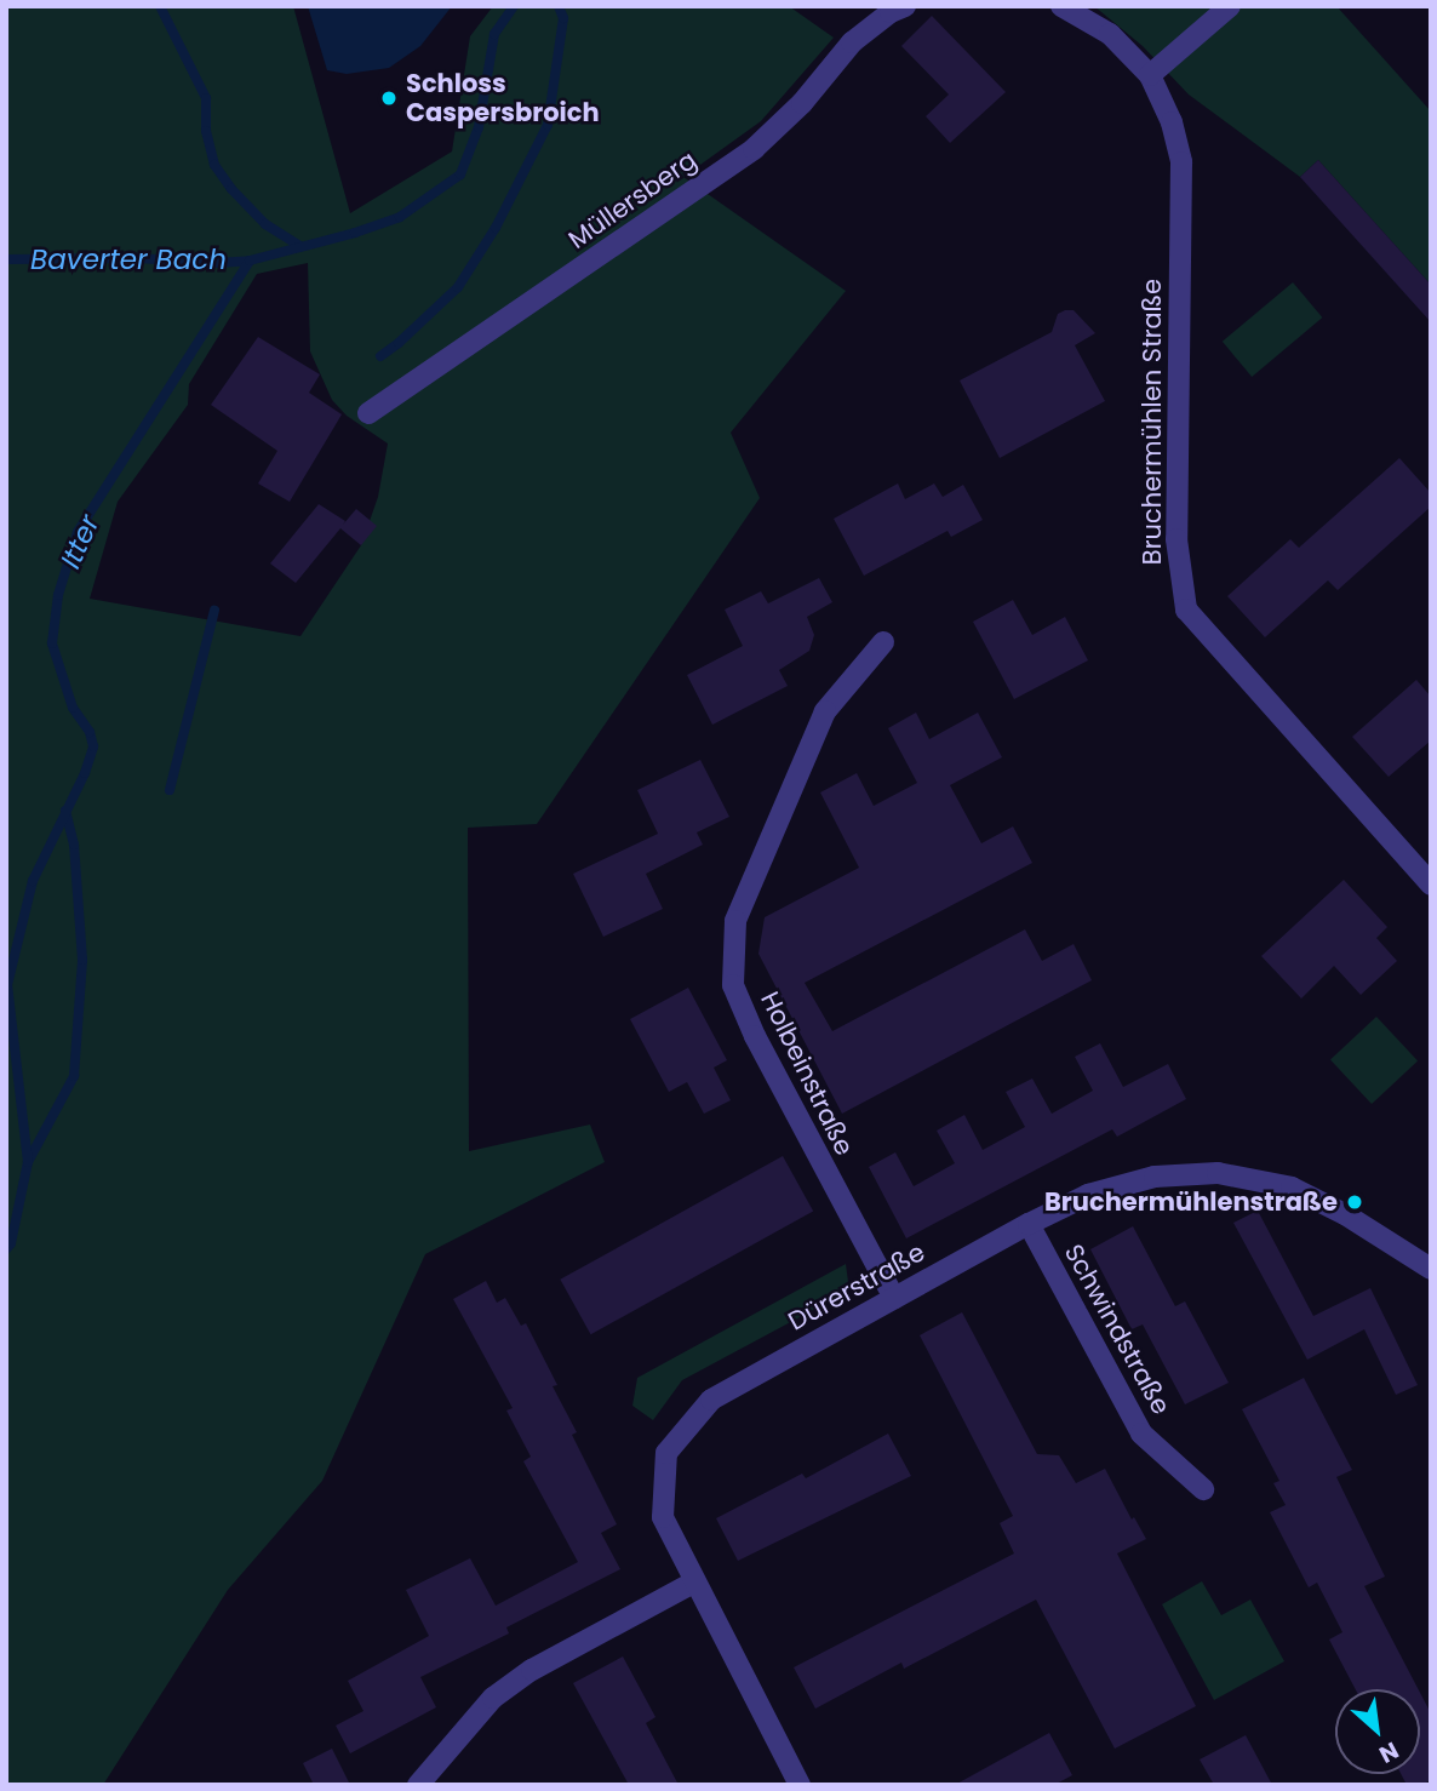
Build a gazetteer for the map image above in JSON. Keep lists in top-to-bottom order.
{
  "streets": {
    "street": [
      "Müllersberg",
      "Bruchermühlen Straße",
      "Holbeinstraße",
      "Dürerstraße",
      "Schwindstraße"
    ]
  },
  "crossings": [
    ["Holbeinstraße", "Dürerstraße"],
    ["Dürerstraße", "Schwindstraße"]
  ],
  "water": ["Baverter Bach", "Itter"],
  "places": ["Schloss Caspersbroich", "Bruchermühlenstraße"],
  "north": "bottom right"
}
